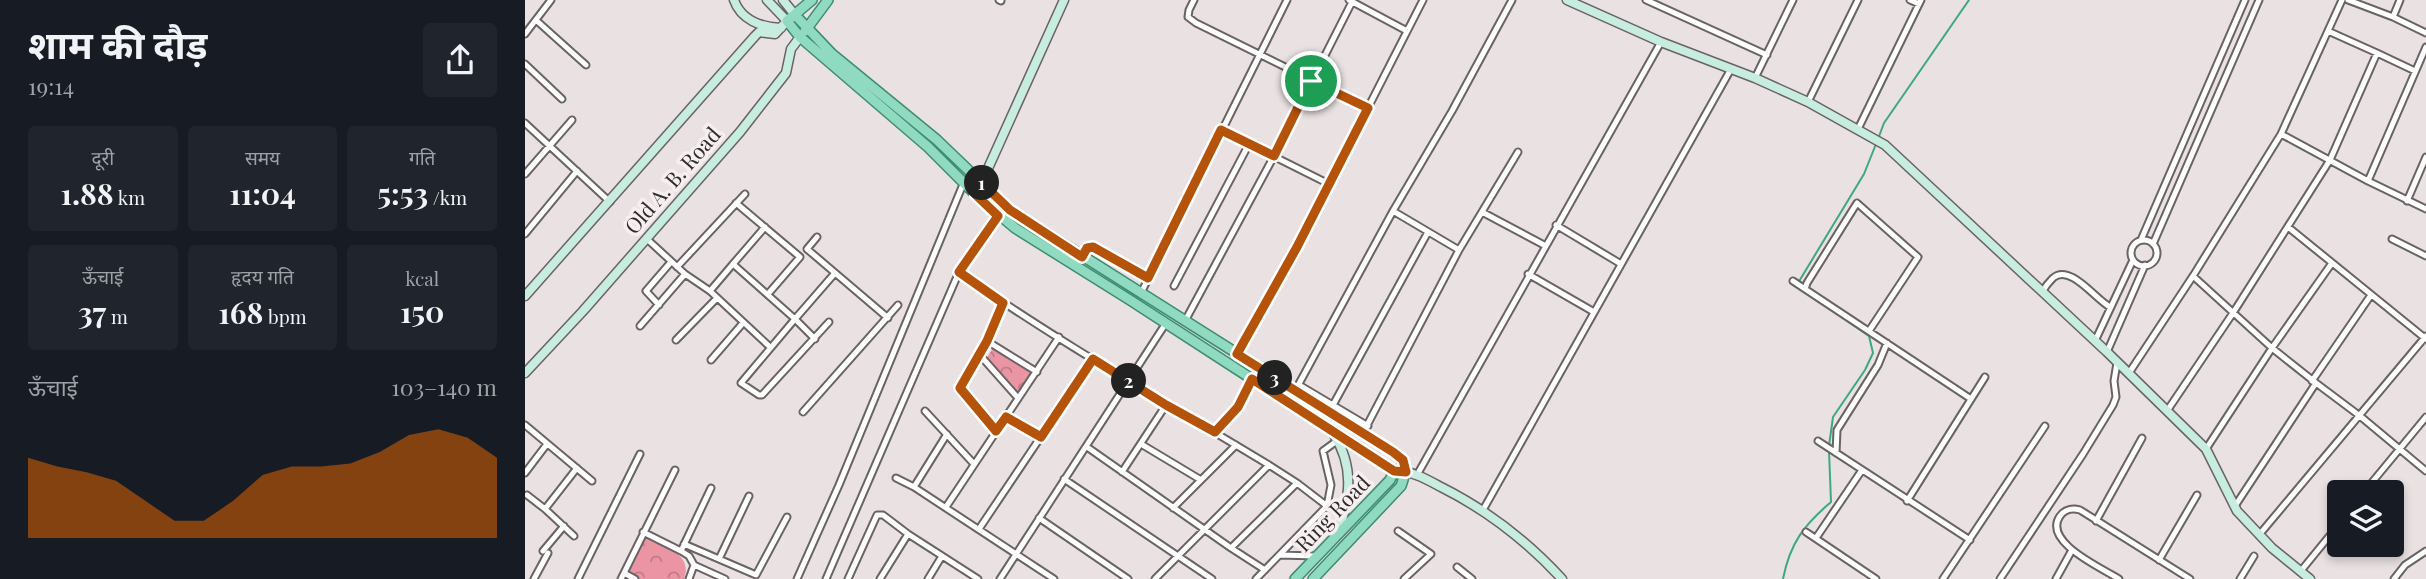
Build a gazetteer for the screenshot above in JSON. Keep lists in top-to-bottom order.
{
  "streets": {
    "main road": ["Old A. B. Road", "Ring Road"]
  },
  "page": {
    "heading": ["शाम की दौड़", "19:14"],
    "stats": [
      ["दूरी", "1.88 km"],
      ["समय", "11:04"],
      ["गति", "5:53 /km"],
      ["ऊँचाई", "37 m"],
      ["हृदय गति", "168 bpm"],
      ["kcal", "150"]
    ],
    "pins": ["1", "3", "2"],
    "chart": ["ऊँचाई", "103–140 m"]
  }
}
